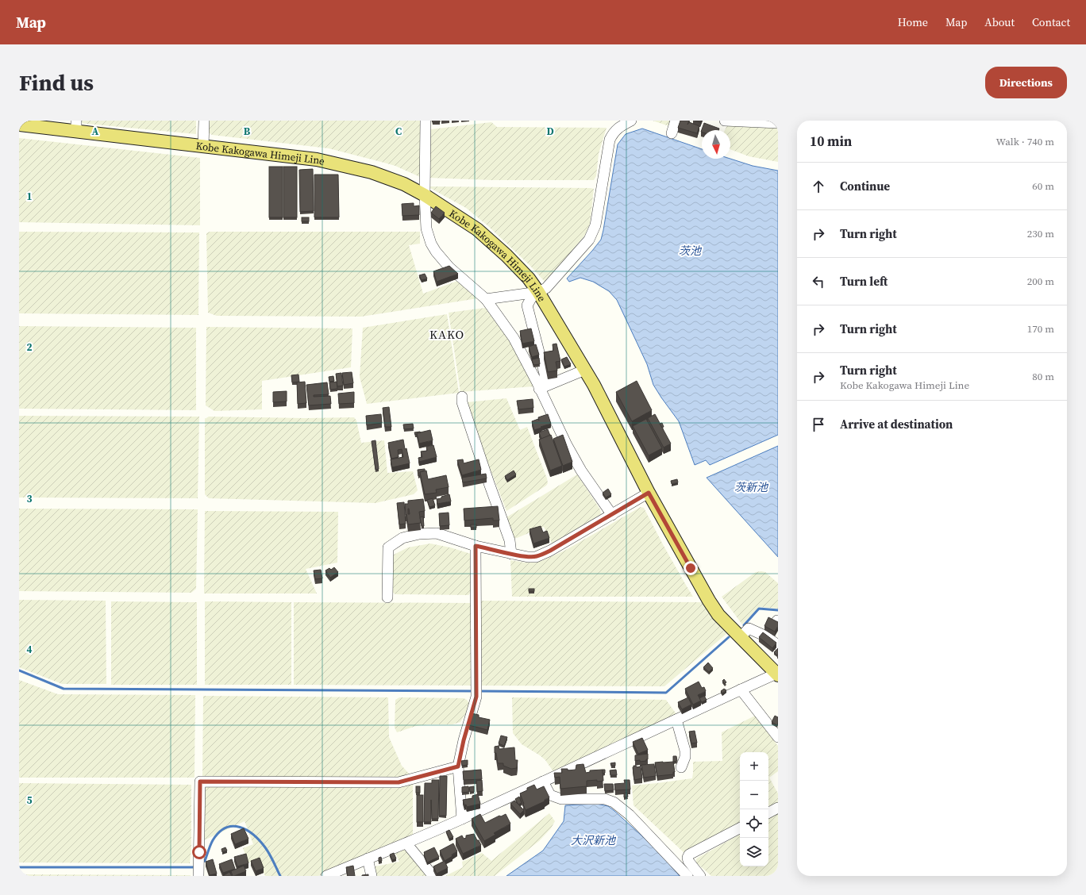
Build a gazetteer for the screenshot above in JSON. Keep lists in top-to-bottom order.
{
  "streets": {
    "main road": ["Kobe Kakogawa Himeji Line"]
  },
  "districts": ["KAKO"],
  "water": ["茨池", "茨新池", "大沢新池"],
  "north": "bottom",
  "page": {
    "header": "Map",
    "nav": [
      "Home",
      "Map",
      "About",
      "Contact"
    ],
    "buttons": "Directions",
    "title": "Find us",
    "heading": ["10 min", "Walk · 740 m"],
    "list": [
      ["Continue", "60 m"],
      ["Turn right", "230 m"],
      ["Turn left", "200 m"],
      ["Turn right", "170 m"],
      ["Turn right", "Kobe Kakogawa Himeji Line", "80 m"],
      "Arrive at destination"
    ],
    "map_buttons": ["+", "−"]
  },
  "grid": {
    "columns": [
      "A",
      "B",
      "C",
      "D"
    ],
    "rows": [
      "1",
      "2",
      "3",
      "4",
      "5"
    ]
  }
}
